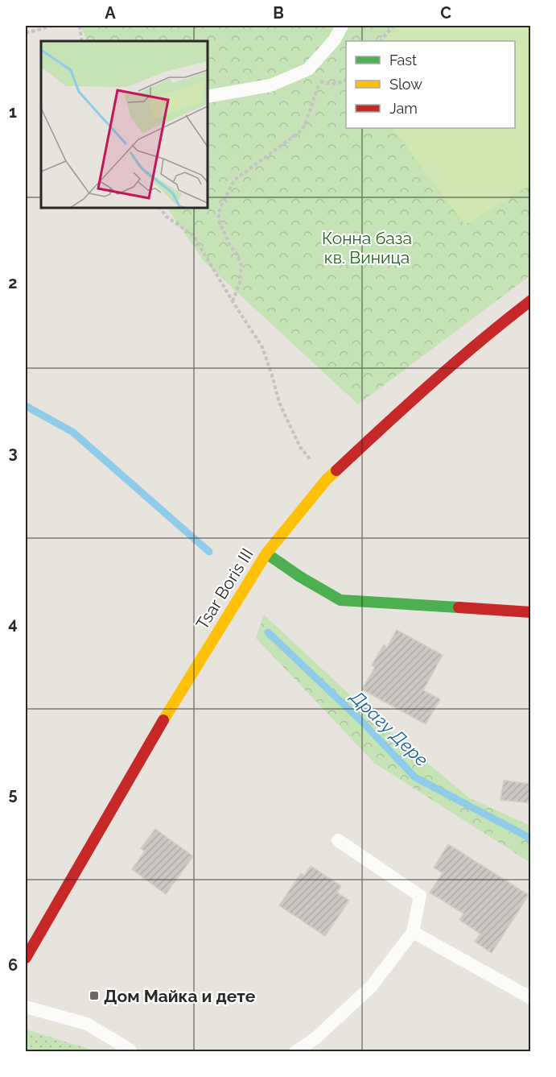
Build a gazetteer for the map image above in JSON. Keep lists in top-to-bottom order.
{
  "streets": {
    "street": ["Tsar Boris III"]
  },
  "water": ["Драгу Дере"],
  "parks": ["Конна база кв. Виница"],
  "places": {
    "transit": ["Дом Майка и дете"]
  },
  "legend": ["Fast", "Slow", "Jam"],
  "grid": {
    "columns": ["A", "B", "C"],
    "rows": [
      "1",
      "2",
      "3",
      "4",
      "5",
      "6"
    ]
  }
}
